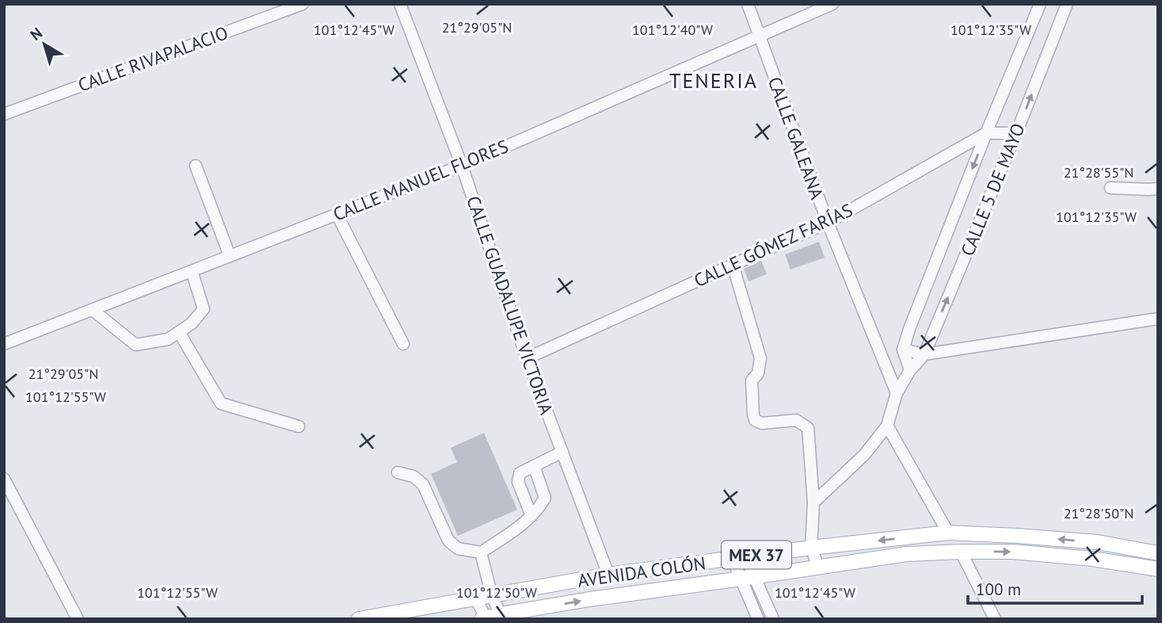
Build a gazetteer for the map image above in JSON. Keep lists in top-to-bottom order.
{
  "streets": {
    "main road": ["MEX 37", "AVENIDA COLÓN"],
    "street": [
      "CALLE RIVAPALACIO",
      "CALLE GALEANA",
      "CALLE MANUEL FLORES",
      "CALLE 5 DE MAYO",
      "CALLE GÓMEZ FARÍAS",
      "CALLE GUADALUPE VICTORIA"
    ]
  },
  "crossings": [
    ["CALLE GALEANA", "CALLE MANUEL FLORES"],
    ["CALLE GALEANA", "CALLE 5 DE MAYO"],
    ["CALLE GALEANA", "CALLE GÓMEZ FARÍAS"],
    ["CALLE MANUEL FLORES", "CALLE GUADALUPE VICTORIA"],
    ["CALLE 5 DE MAYO", "CALLE GÓMEZ FARÍAS"],
    ["CALLE GÓMEZ FARÍAS", "CALLE GUADALUPE VICTORIA"],
    ["CALLE GUADALUPE VICTORIA", "AVENIDA COLÓN"]
  ],
  "districts": ["TENERIA"],
  "scale_bar": "100 m",
  "north": "top left",
  "coordinates": [
    "21°29'05\"N",
    "101°12'45\"W",
    "101°12'40\"W",
    "101°12'35\"W",
    "21°28'55\"N",
    "101°12'55\"W",
    "21°28'50\"N",
    "101°12'50\"W"
  ]
}
